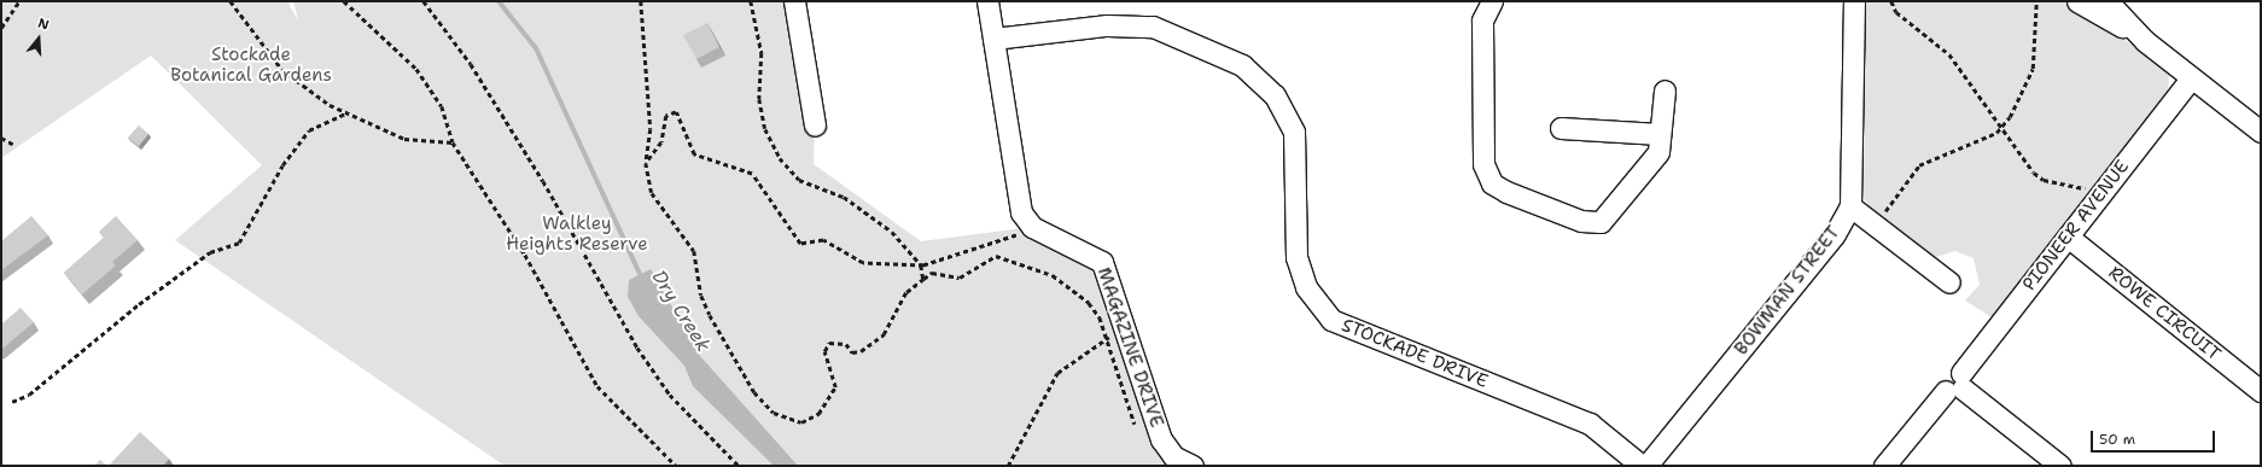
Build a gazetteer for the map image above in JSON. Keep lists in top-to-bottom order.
{
  "streets": {
    "street": [
      "PIONEER AVENUE",
      "BOWMAN STREET",
      "ROWE CIRCUIT",
      "MAGAZINE DRIVE",
      "STOCKADE DRIVE"
    ]
  },
  "crossings": [
    ["PIONEER AVENUE", "ROWE CIRCUIT"],
    ["MAGAZINE DRIVE", "STOCKADE DRIVE"]
  ],
  "water": ["Dry Creek"],
  "parks": ["Stockade Botanical Gardens", "Walkley Heights Reserve"],
  "scale_bar": "50 m",
  "north": "top"
}
